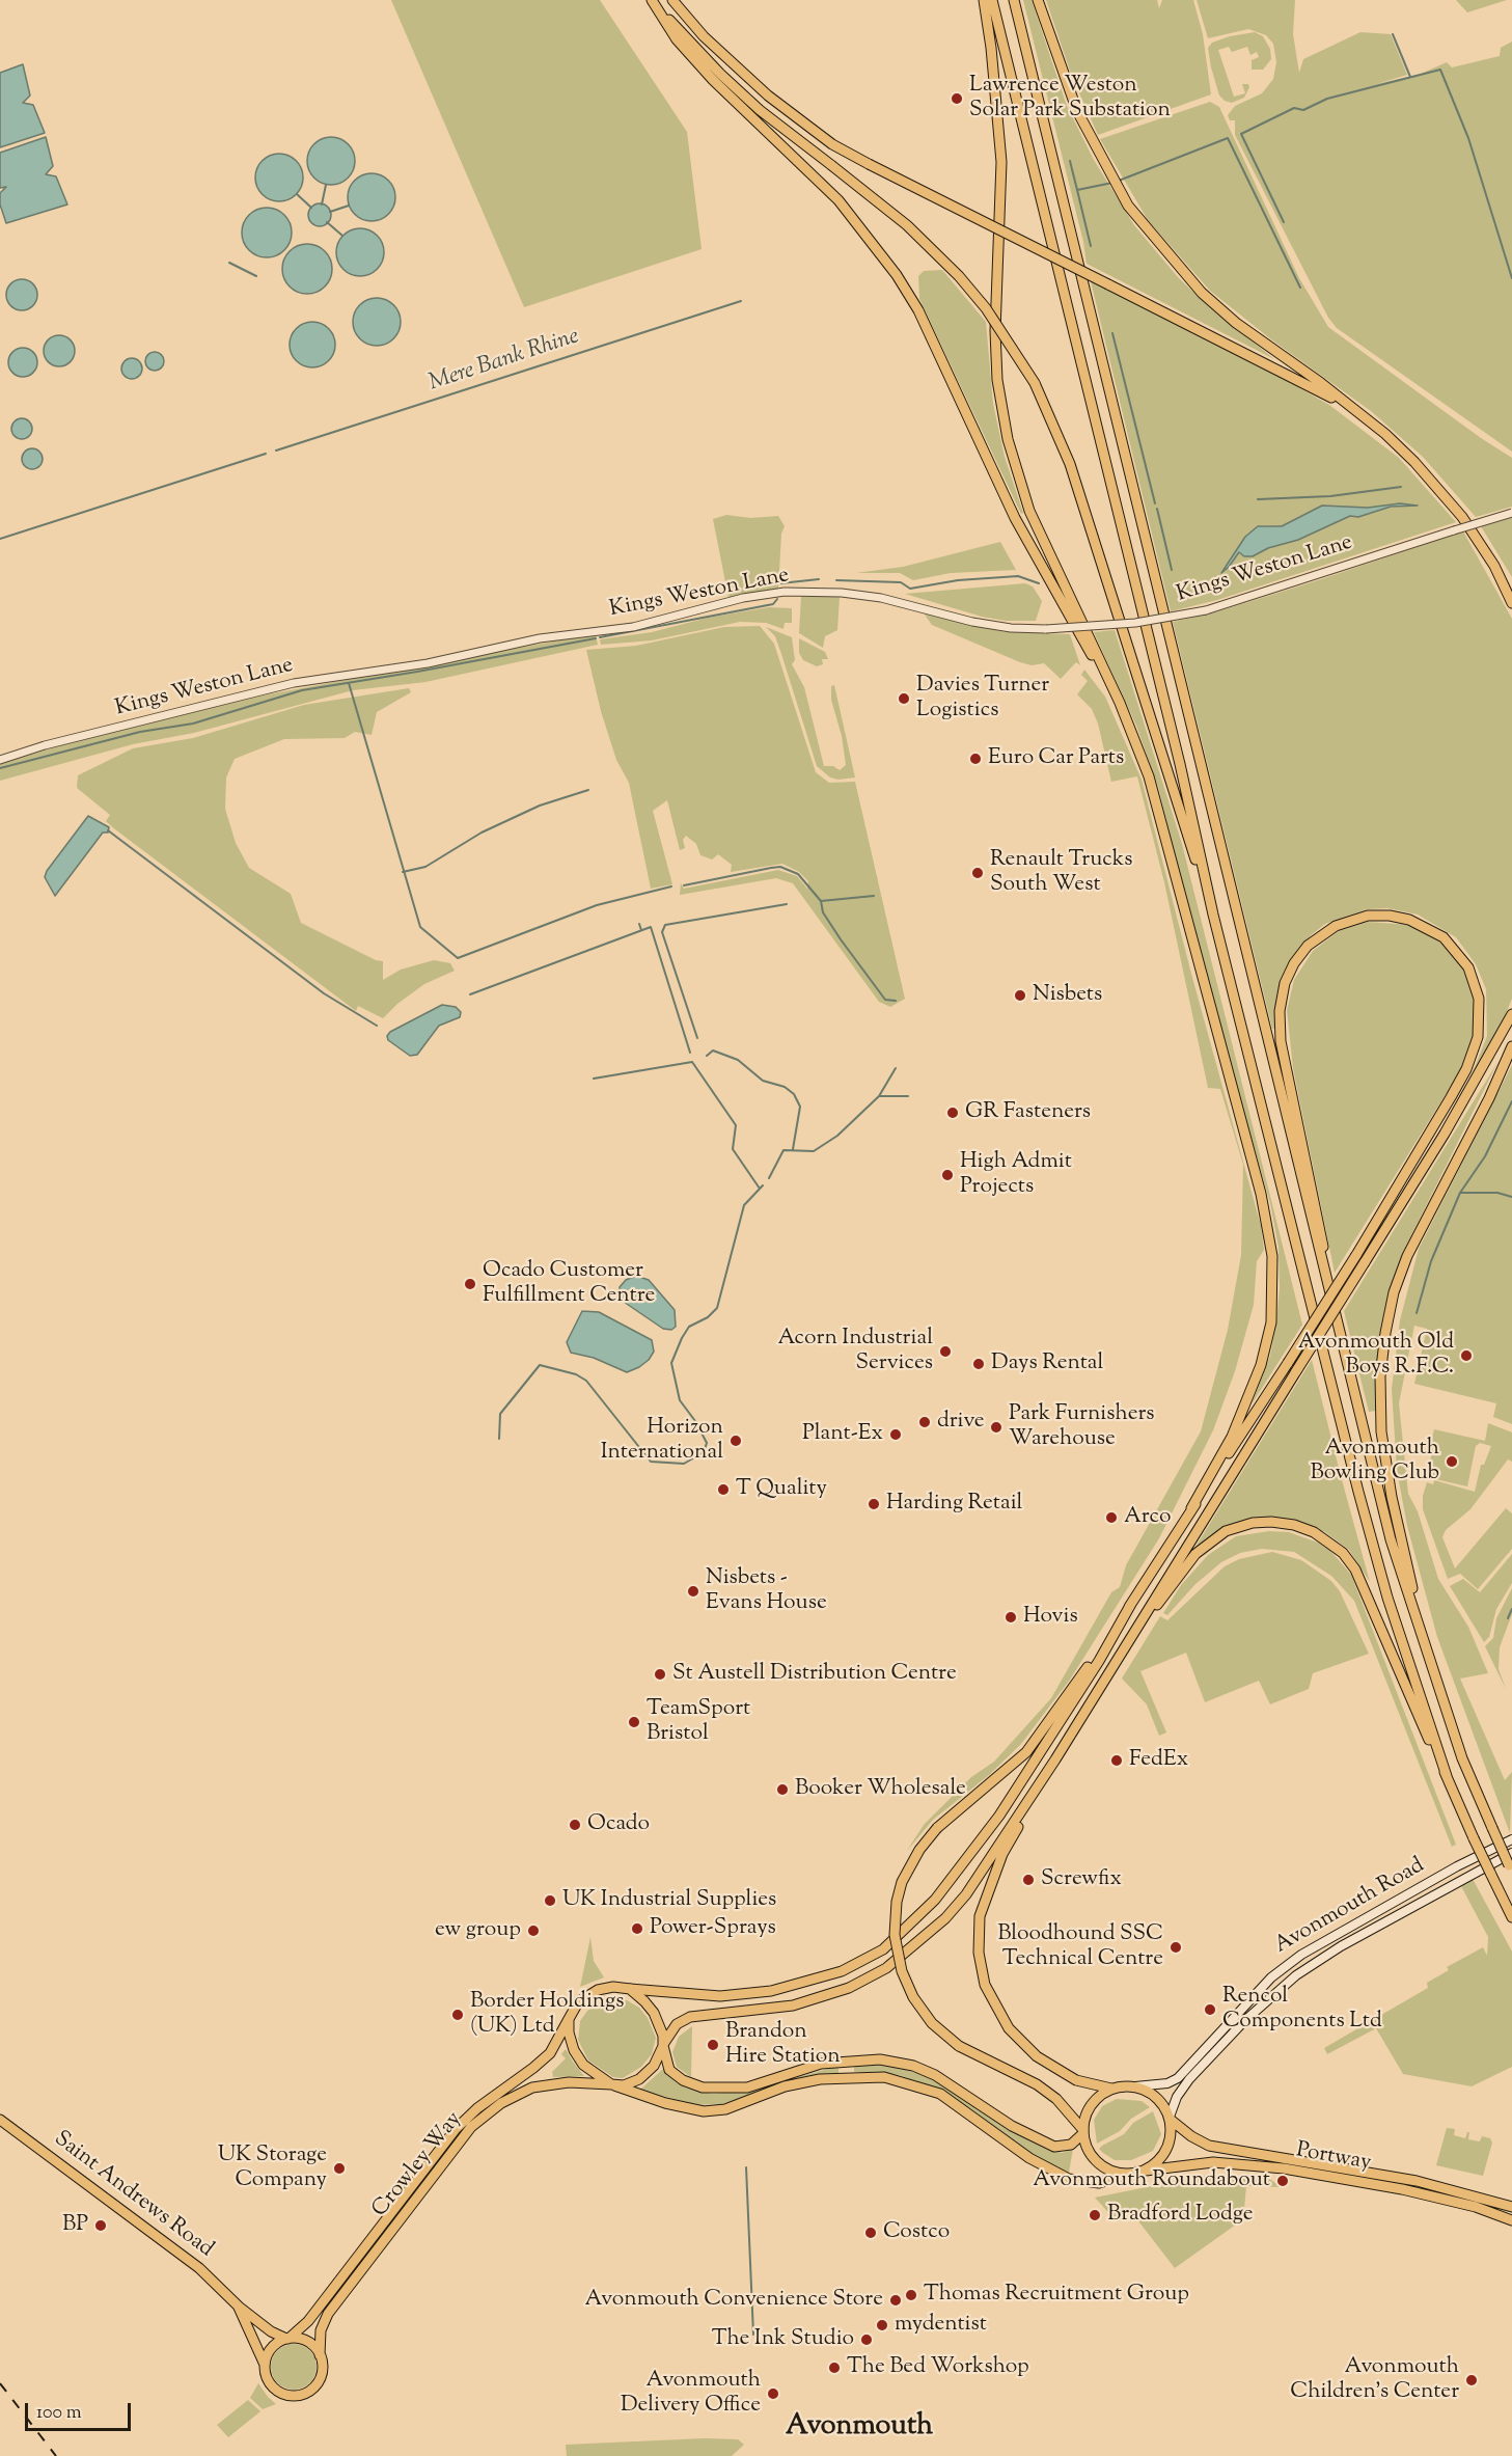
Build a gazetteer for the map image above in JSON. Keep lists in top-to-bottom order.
{
  "streets": {
    "highway": ["Portway", "Crowley Way", "Saint Andrews Road"],
    "main road": ["Avonmouth Road"],
    "street": ["Kings Weston Lane"]
  },
  "crossings": [
    ["Avonmouth Road", "Portway"],
    ["Crowley Way", "Saint Andrews Road"]
  ],
  "districts": ["Avonmouth"],
  "water": ["Mere Bank Rhine"],
  "places": [
    "Lawrence Weston Solar Park Substation",
    "Davies Turner Logistics",
    "Euro Car Parts",
    "Renault Trucks South West",
    "Nisbets",
    "GR Fasteners",
    "High Admit Projects",
    "Ocado Customer Fulfillment Centre",
    "Acorn Industrial Services",
    "Avonmouth Old Boys R.F.C.",
    "Days Rental",
    "drive",
    "Park Furnishers Warehouse",
    "Plant-Ex",
    "Horizon International",
    "Avonmouth Bowling Club",
    "T Quality",
    "Harding Retail",
    "Arco",
    "Nisbets - Evans House",
    "Hovis",
    "St Austell Distribution Centre",
    "TeamSport Bristol",
    "FedEx",
    "Booker Wholesale",
    "Ocado",
    "Screwfix",
    "UK Industrial Supplies",
    "Power-Sprays",
    "ew group",
    "Bloodhound SSC Technical Centre",
    "Rencol Components Ltd",
    "Border Holdings (UK) Ltd",
    "Brandon Hire Station",
    "UK Storage Company",
    "Avonmouth Roundabout",
    "Bradford Lodge",
    "BP",
    "Costco",
    "Thomas Recruitment Group",
    "Avonmouth Convenience Store",
    "mydentist",
    "The Ink Studio",
    "The Bed Workshop",
    "Avonmouth Children's Center",
    "Avonmouth Delivery Office"
  ],
  "scale_bar": "100 m"
}
